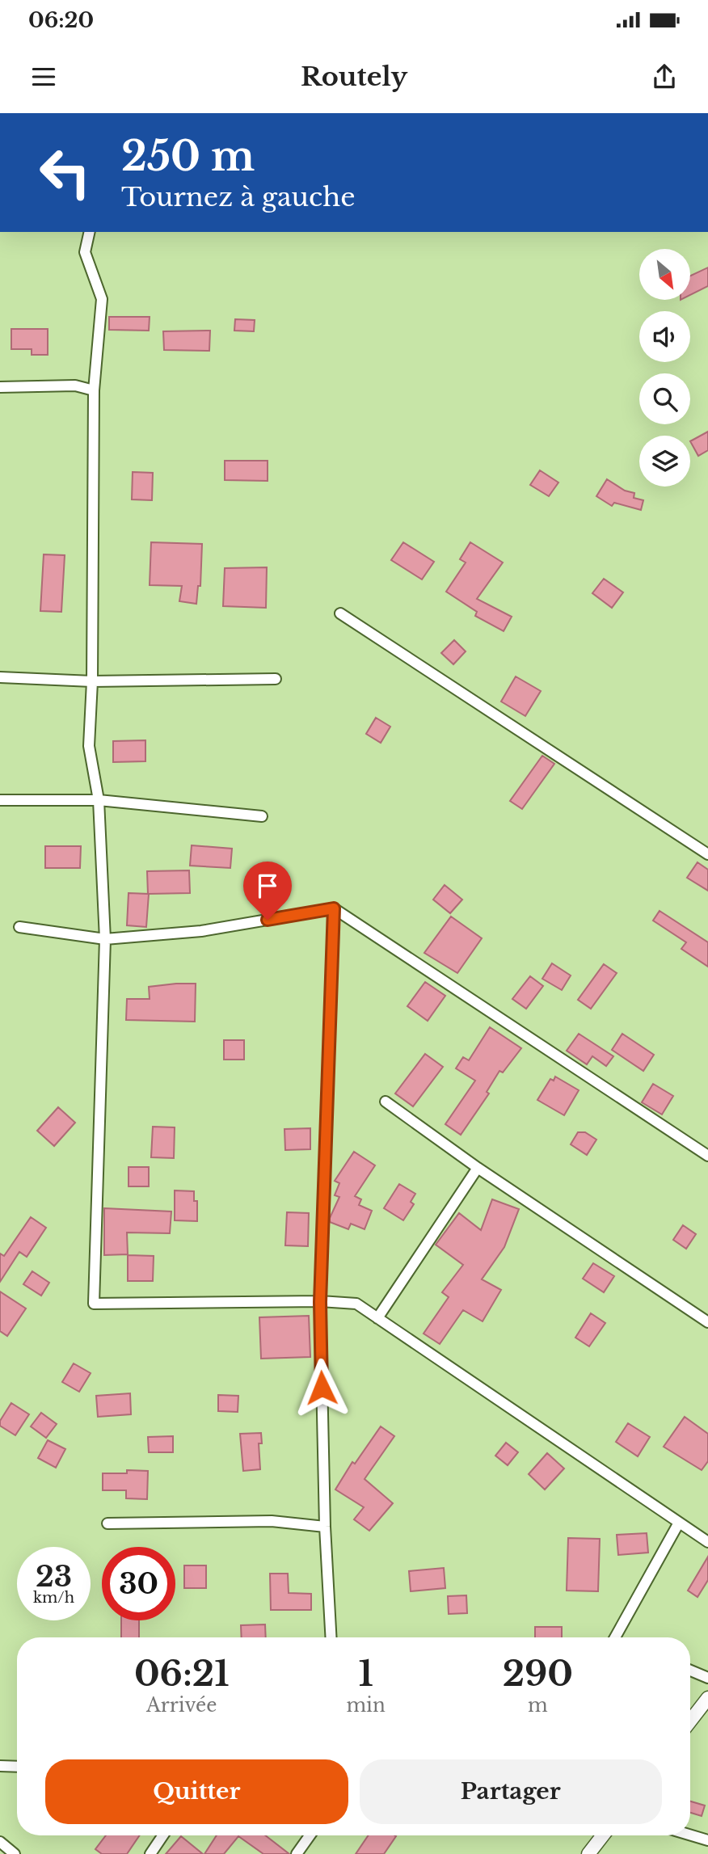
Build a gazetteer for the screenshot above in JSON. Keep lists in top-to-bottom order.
{
  "north": "bottom right",
  "page": {
    "status": "06:20",
    "header": "Routely",
    "turn": ["250 m", "Tournez à gauche"],
    "speed": "23 km/h",
    "limit": "30",
    "eta": [
      "06:21",
      "Arrivée",
      "1",
      "min",
      "290",
      "m"
    ],
    "buttons": ["Quitter", "Partager"]
  }
}
